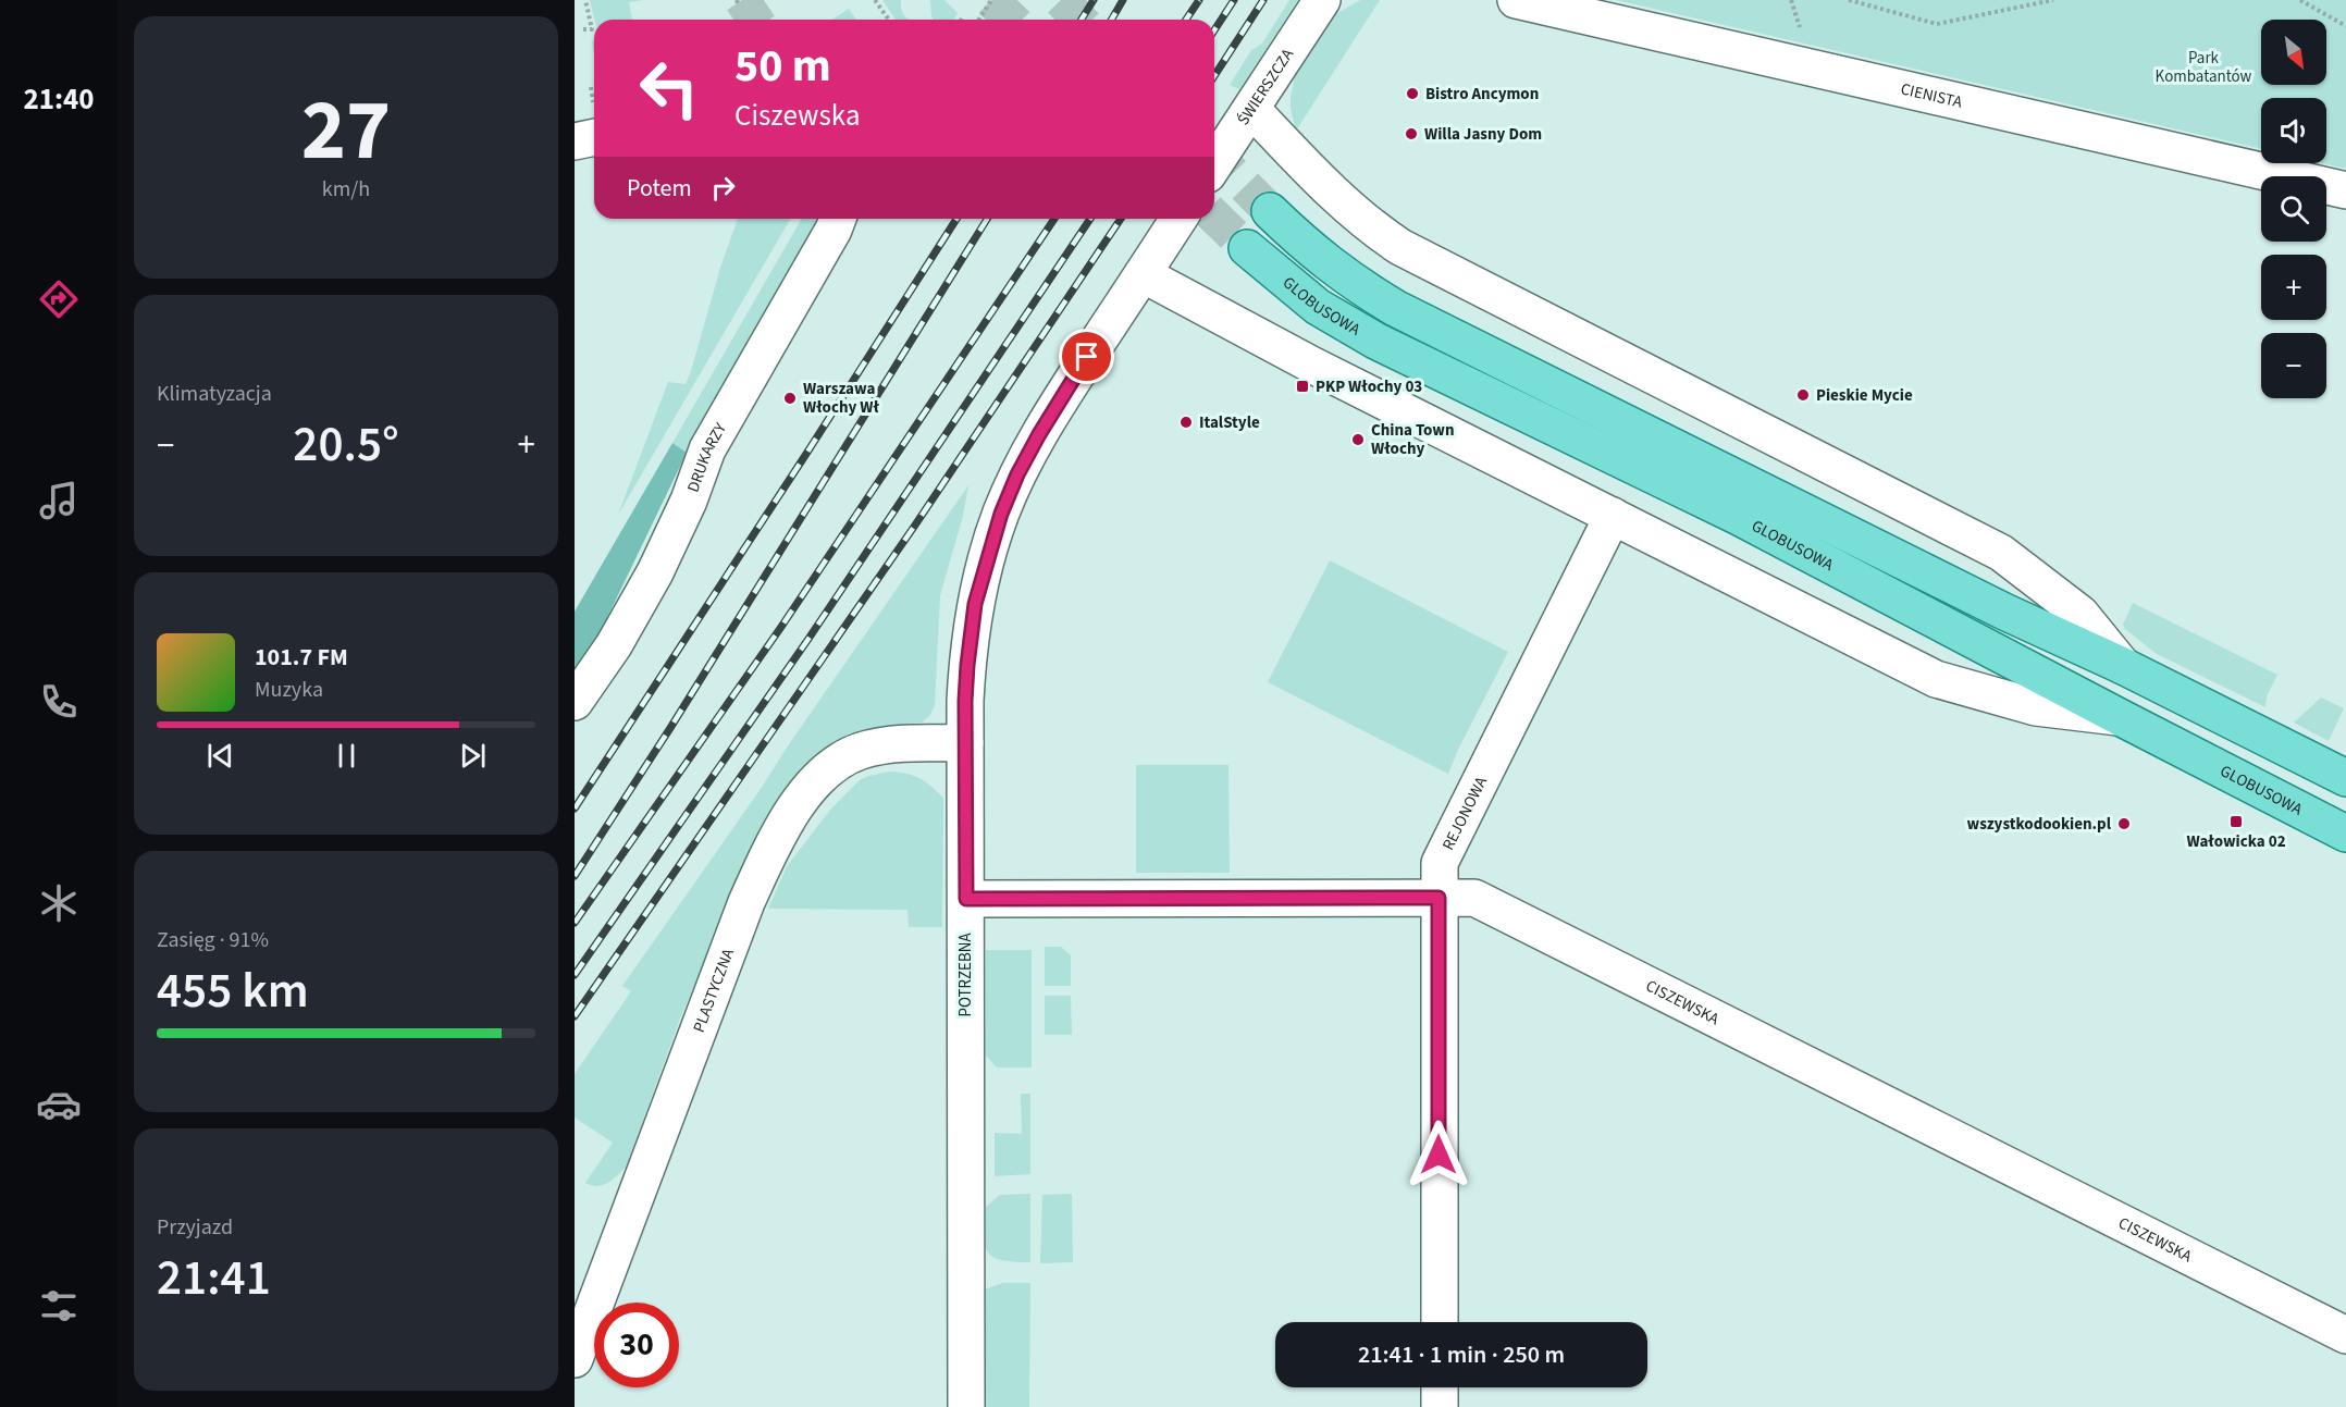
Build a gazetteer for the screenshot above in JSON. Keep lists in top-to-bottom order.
{
  "streets": {
    "main road": ["GLOBUSOWA"],
    "street": [
      "ŚWIERSZCZA",
      "CIENISTA",
      "DRUKARZY",
      "REJONOWA",
      "POTRZEBNA",
      "PLASTYCZNA",
      "CISZEWSKA"
    ]
  },
  "crossings": [
    ["REJONOWA", "CISZEWSKA"],
    ["POTRZEBNA", "PLASTYCZNA"],
    ["POTRZEBNA", "CISZEWSKA"]
  ],
  "parks": ["Park Kombatantów"],
  "places": {
    "other": [
      "Bistro Ancymon",
      "Willa Jasny Dom",
      "Pieskie Mycie",
      "Warszawa Włochy Wł",
      "ItalStyle",
      "China Town Włochy",
      "wszystkodookien.pl"
    ],
    "transit": ["PKP Włochy 03", "Wałowicka 02"]
  },
  "north": "bottom right",
  "page": {
    "tabs": "21:40",
    "tile": [
      ["27", "km/h"],
      "Klimatyzacja",
      ["Zasięg · 91%", "455 km"],
      ["Przyjazd", "21:41"]
    ],
    "map_buttons": ["+", "−"],
    "turn": ["50 m", "Ciszewska"],
    "then": "Potem",
    "heat": ["−", "20.5°", "+"],
    "song": ["101.7 FM", "Muzyka"],
    "limit": "30",
    "trip": "21:41 · 1 min · 250 m"
  }
}
